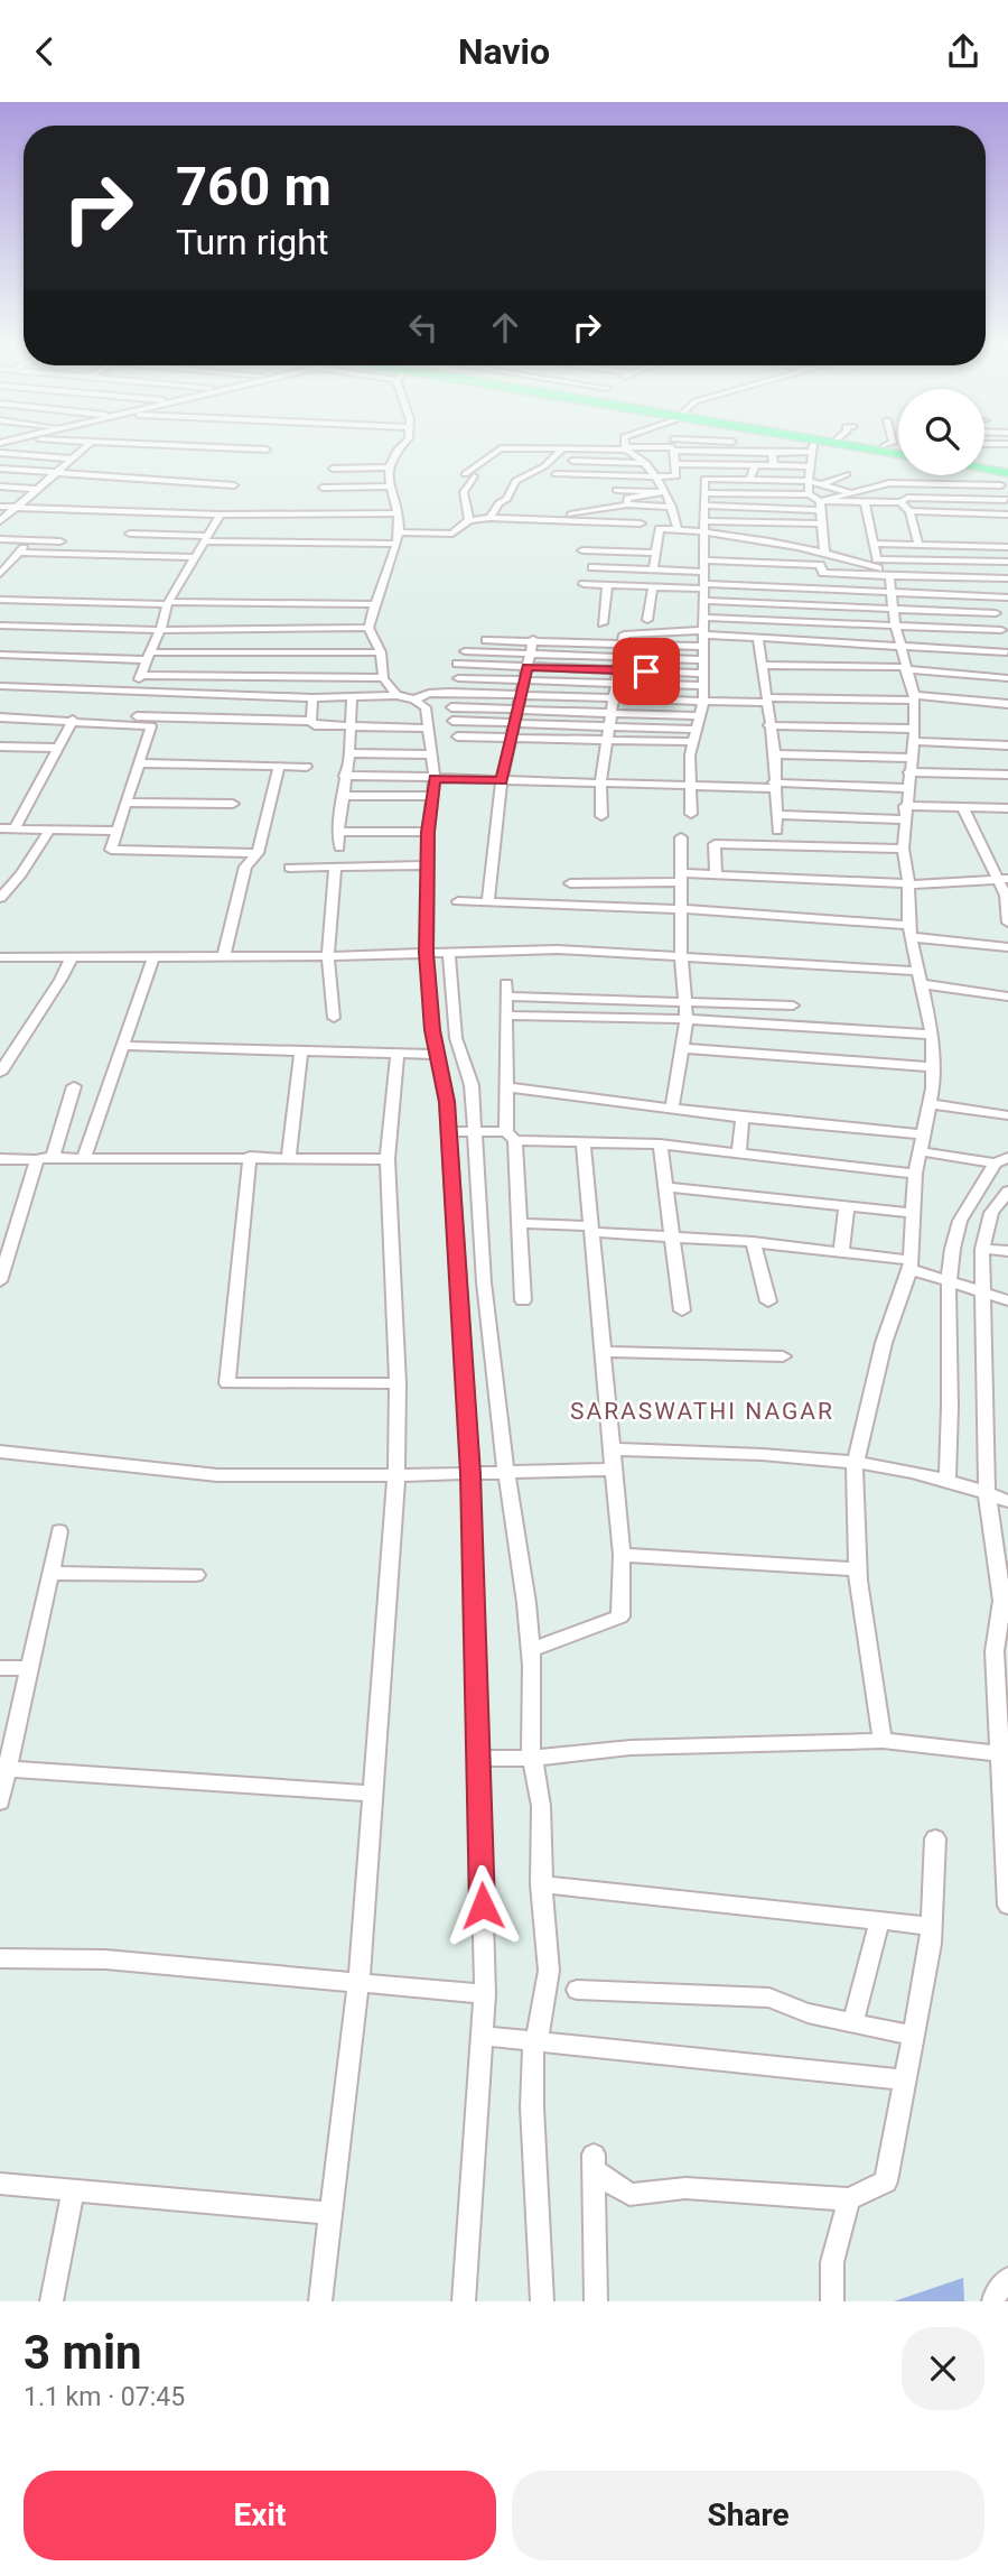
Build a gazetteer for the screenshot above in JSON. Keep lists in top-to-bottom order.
{
  "districts": ["SARASWATHI NAGAR"],
  "page": {
    "header": "Navio",
    "turn": ["760 m", "Turn right"],
    "heading": ["3 min", "1.1 km · 07:45"],
    "buttons": ["Exit", "Share"]
  }
}
